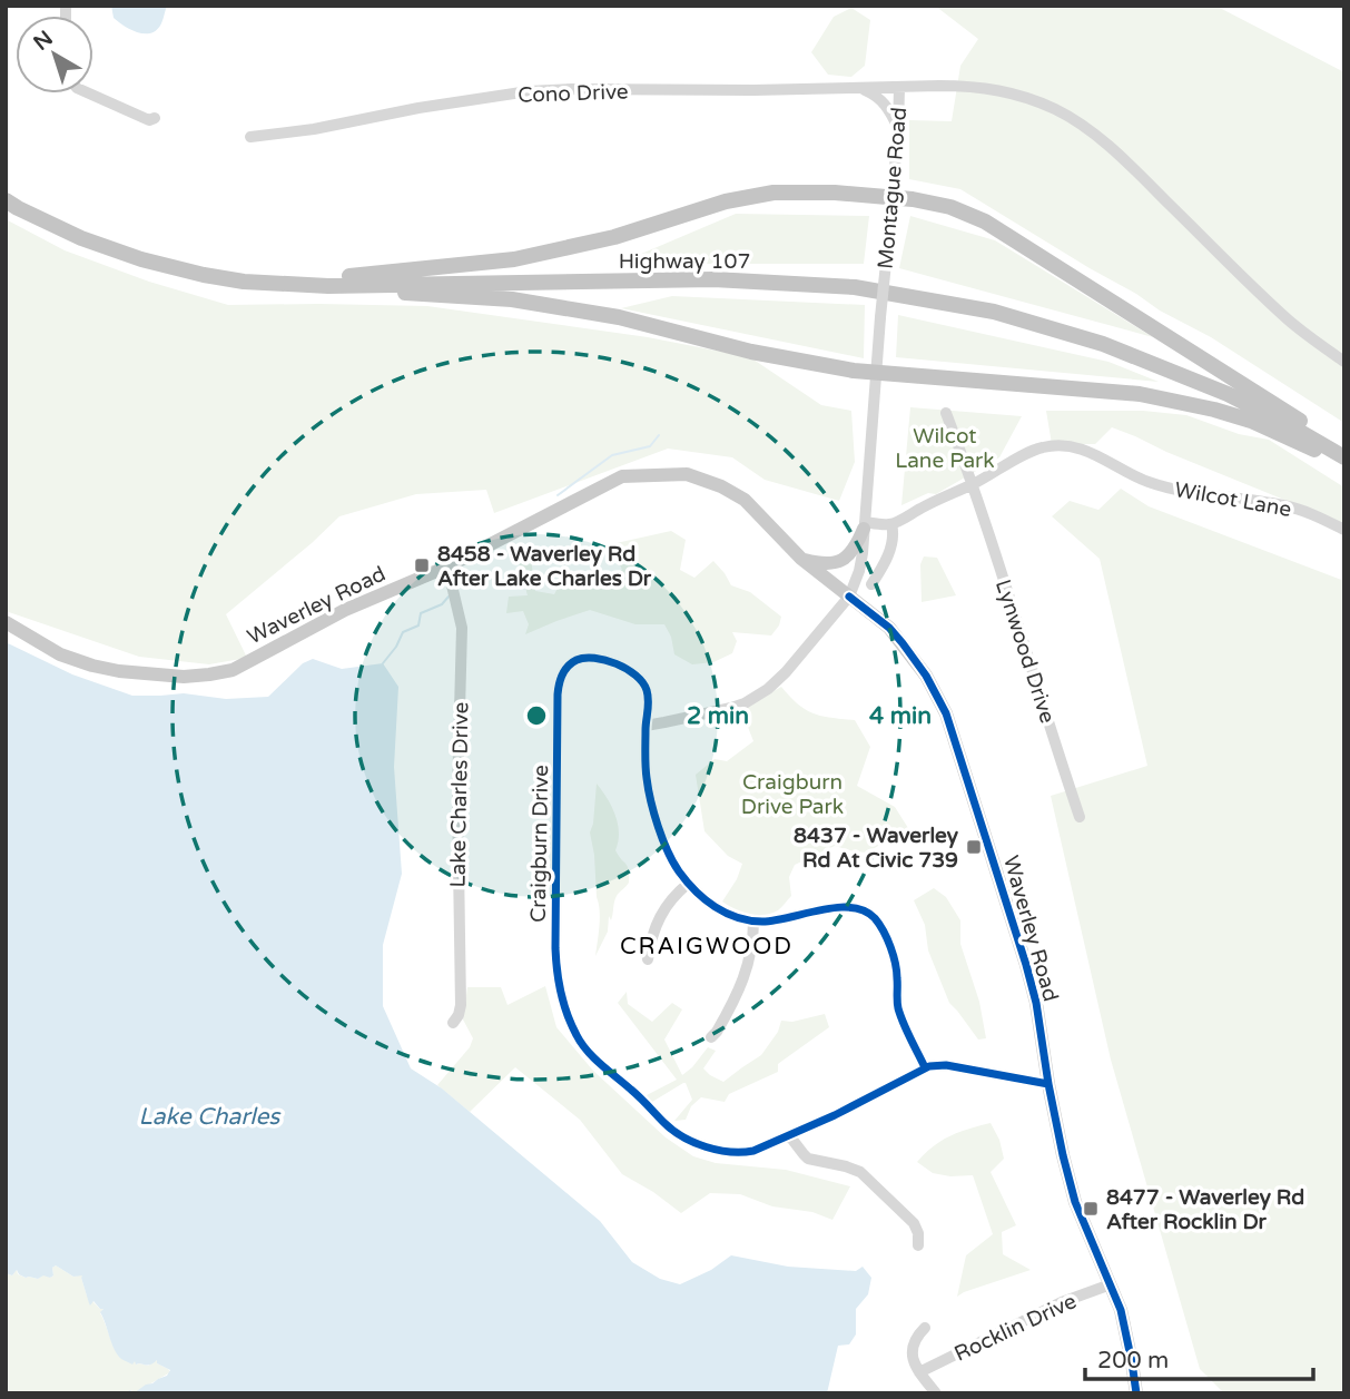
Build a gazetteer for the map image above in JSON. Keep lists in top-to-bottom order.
{
  "streets": {
    "highway": ["Highway 107"],
    "main road": ["Waverley Road"],
    "street": [
      "Cono Drive",
      "Montague Road",
      "Wilcot Lane",
      "Lynwood Drive",
      "Lake Charles Drive",
      "Craigburn Drive",
      "Rocklin Drive"
    ]
  },
  "crossings": [
    ["Cono Drive", "Montague Road"],
    ["Montague Road", "Waverley Road"],
    ["Wilcot Lane", "Lynwood Drive"],
    ["Waverley Road", "Lake Charles Drive"],
    ["Waverley Road", "Craigburn Drive"],
    ["Waverley Road", "Rocklin Drive"]
  ],
  "districts": ["CRAIGWOOD"],
  "water": ["Lake Charles"],
  "parks": ["Wilcot Lane Park", "Craigburn Drive Park"],
  "places": {
    "transit": ["8458 - Waverley Rd After Lake Charles Dr", "8437 - Waverley Rd At Civic 739", "8477 - Waverley Rd After Rocklin Dr"]
  },
  "scale_bar": "200 m",
  "north": "top left",
  "rings": ["2 min", "4 min"]
}
